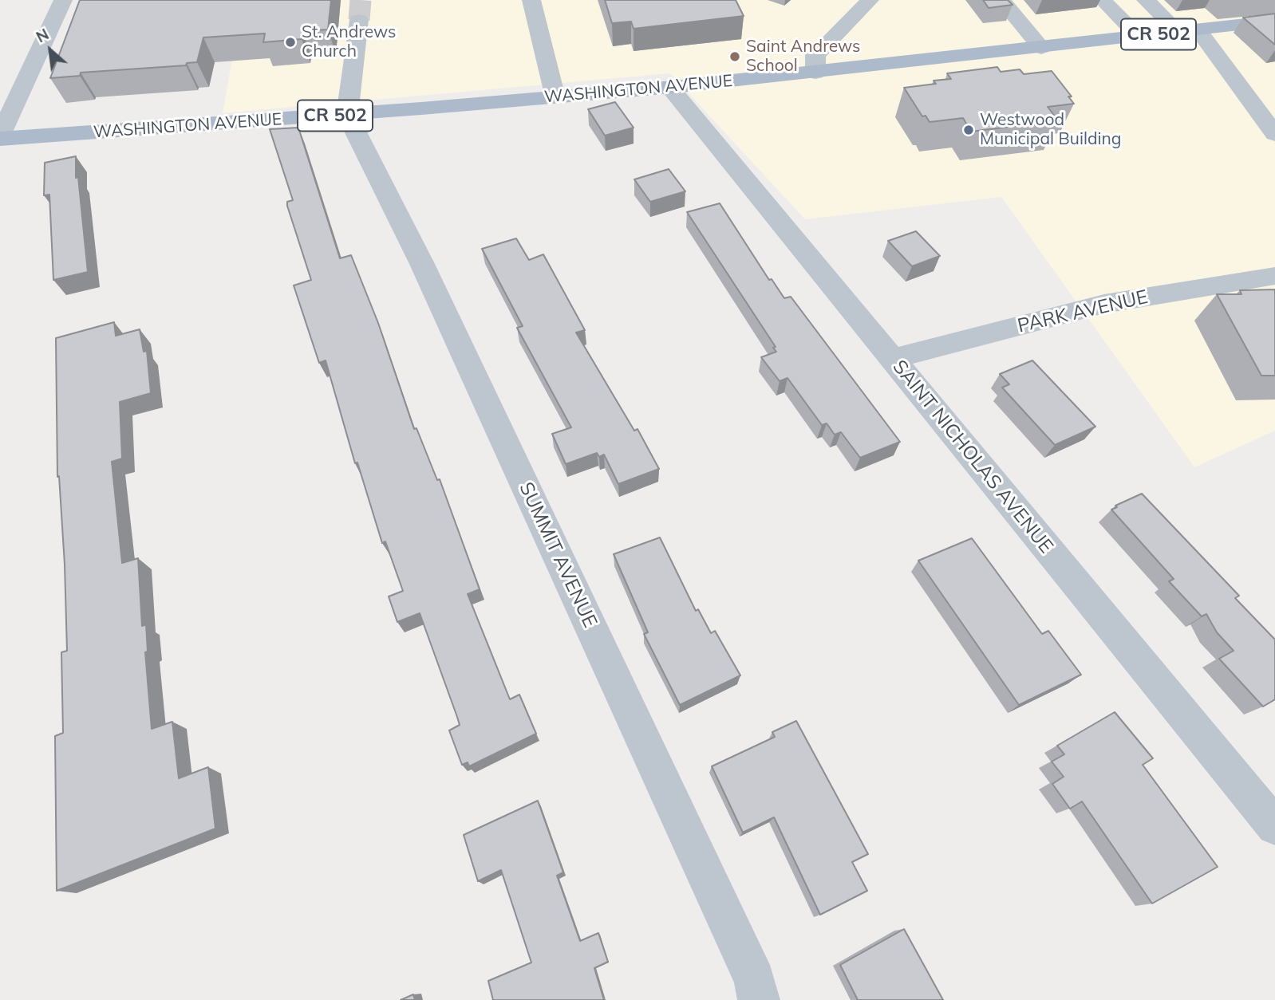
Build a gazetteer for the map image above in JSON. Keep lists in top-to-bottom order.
{
  "streets": {
    "main road": ["CR 502", "WASHINGTON AVENUE"],
    "street": ["PARK AVENUE", "SAINT NICHOLAS AVENUE", "SUMMIT AVENUE"]
  },
  "crossings": [
    ["WASHINGTON AVENUE", "SAINT NICHOLAS AVENUE"],
    ["WASHINGTON AVENUE", "SUMMIT AVENUE"],
    ["PARK AVENUE", "SAINT NICHOLAS AVENUE"]
  ],
  "places": ["St. Andrews Church", "Saint Andrews School", "Westwood Municipal Building"],
  "north": "top left"
}
